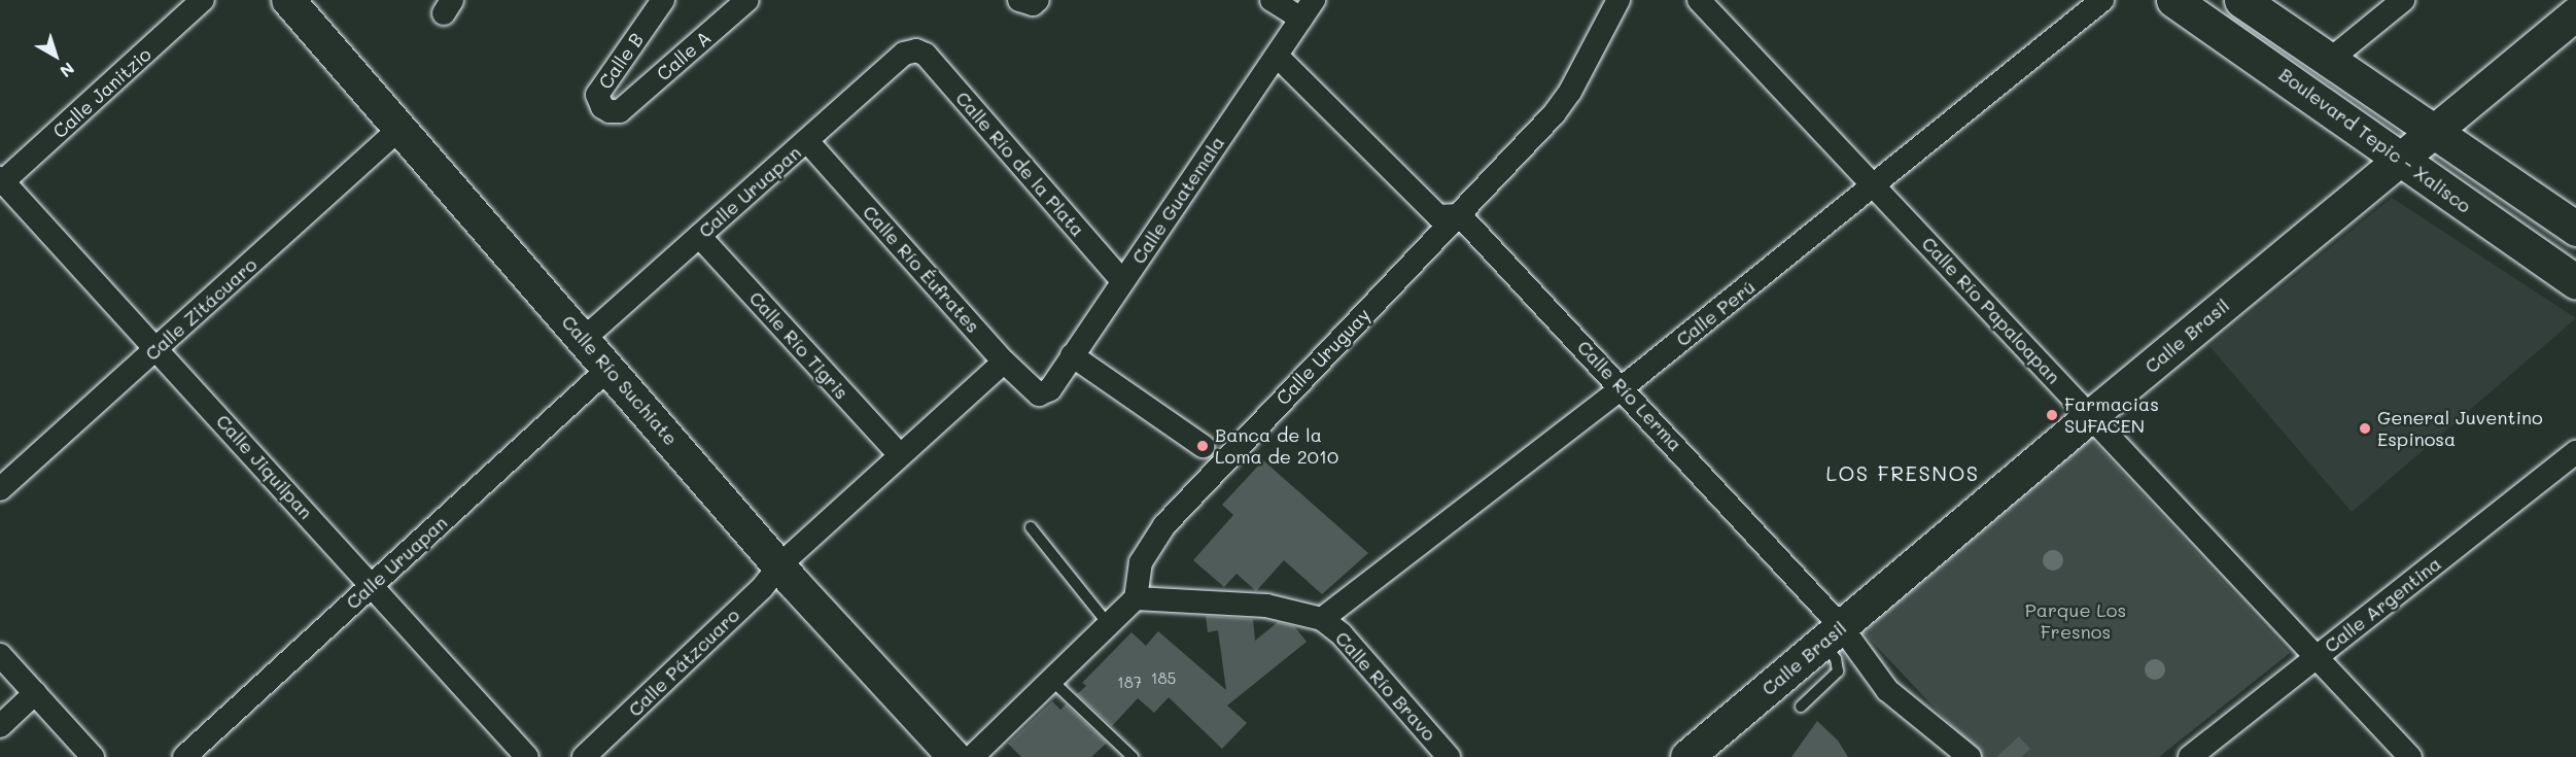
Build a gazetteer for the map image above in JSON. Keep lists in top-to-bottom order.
{
  "streets": {
    "main road": ["Boulevard Tepic - Xalisco", "Calle Brasil", "Calle Río Suchiate"],
    "street": [
      "Calle A",
      "Calle B",
      "Calle Janitzio",
      "Calle Río de la Plata",
      "Calle Uruapan",
      "Calle Guatemala",
      "Calle Río Éufrates",
      "Calle Zitácuaro",
      "Calle Río Papaloapan",
      "Calle Perú",
      "Calle Río Tigris",
      "Calle Uruguay",
      "Calle Río Lerma",
      "Calle Jiquilpan",
      "Calle Argentina",
      "Calle Pátzcuaro",
      "Calle Río Bravo"
    ]
  },
  "crossings": [
    ["Calle A", "Calle B"],
    ["Calle Janitzio", "Calle Jiquilpan"],
    ["Boulevard Tepic - Xalisco", "Calle Brasil"],
    ["Calle Río de la Plata", "Calle Uruapan"],
    ["Calle Río de la Plata", "Calle Guatemala"],
    ["Calle Uruapan", "Calle Río Éufrates"],
    ["Calle Uruapan", "Calle Río Tigris"],
    ["Calle Uruapan", "Calle Río Suchiate"],
    ["Calle Uruapan", "Calle Jiquilpan"],
    ["Calle Guatemala", "Calle Río Éufrates"],
    ["Calle Zitácuaro", "Calle Río Suchiate"],
    ["Calle Zitácuaro", "Calle Jiquilpan"],
    ["Calle Río Papaloapan", "Calle Perú"],
    ["Calle Río Papaloapan", "Calle Brasil"],
    ["Calle Río Papaloapan", "Calle Argentina"],
    ["Calle Perú", "Calle Río Lerma"],
    ["Calle Perú", "Calle Río Bravo"],
    ["Calle Brasil", "Calle Río Lerma"],
    ["Calle Uruguay", "Calle Río Lerma"],
    ["Calle Uruguay", "Calle Río Bravo"],
    ["Calle Río Suchiate", "Calle Pátzcuaro"]
  ],
  "districts": ["LOS FRESNOS"],
  "parks": ["Parque Los Fresnos"],
  "places": ["Farmacias SUFACEN", "General Juventino Espinosa", "Banca de la Loma de 2010"],
  "house_numbers": ["185", "187"],
  "north": "bottom right"
}
